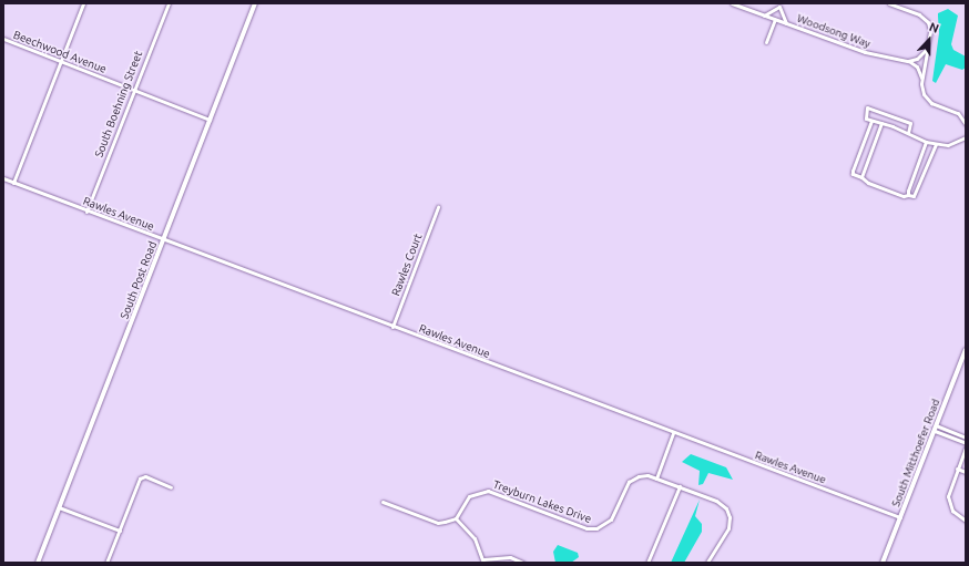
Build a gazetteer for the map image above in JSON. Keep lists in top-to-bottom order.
{
  "streets": {
    "main road": ["South Post Road", "South Mitthoefer Road"],
    "street": [
      "Woodsong Way",
      "Beechwood Avenue",
      "South Boehning Street",
      "Rawles Avenue",
      "Rawles Court",
      "Treyburn Lakes Drive"
    ]
  },
  "crossings": [
    ["Beechwood Avenue", "South Boehning Street"],
    ["Beechwood Avenue", "South Post Road"],
    ["South Boehning Street", "Rawles Avenue"],
    ["Rawles Avenue", "Rawles Court"],
    ["Rawles Avenue", "South Post Road"],
    ["Rawles Avenue", "South Mitthoefer Road"]
  ],
  "north": "top"
}
